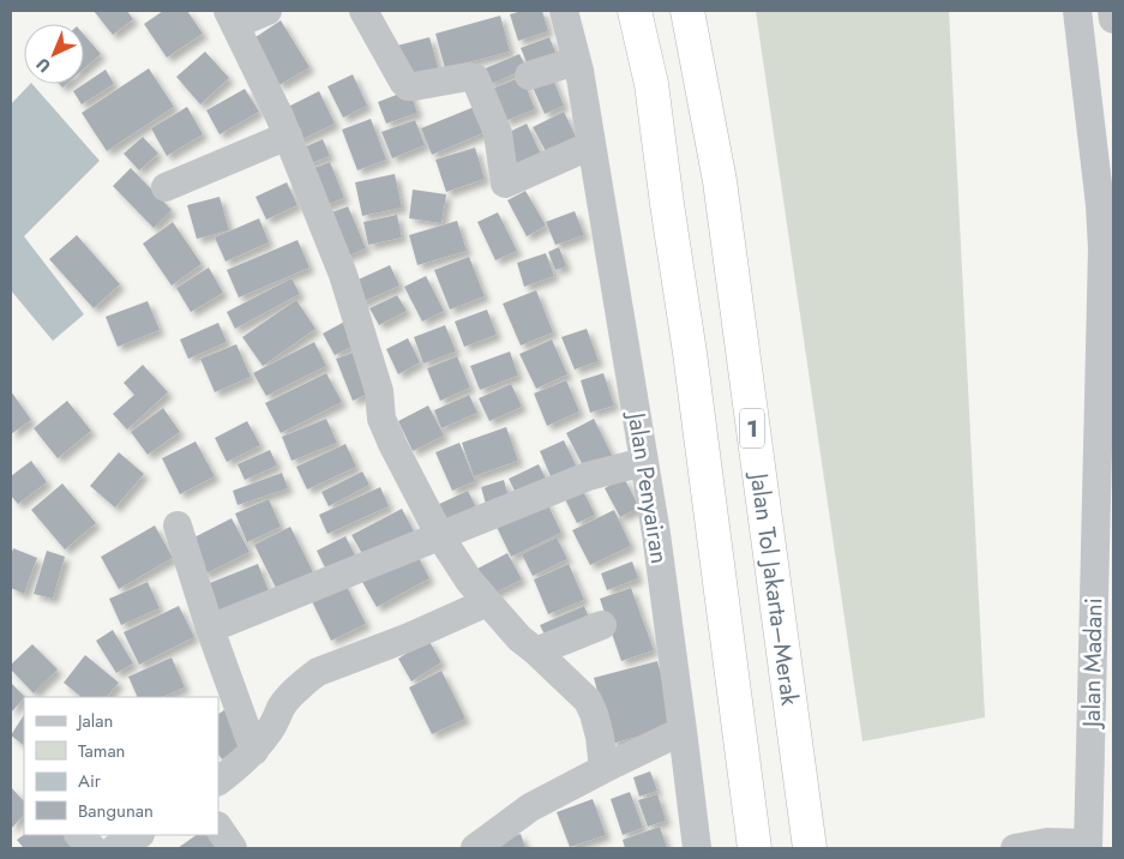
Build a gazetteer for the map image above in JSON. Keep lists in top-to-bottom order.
{
  "streets": {
    "highway": ["1", "Jalan Tol Jakarta–Merak"],
    "street": ["Jalan Penyairan", "Jalan Madani"]
  },
  "legend": [
    "Jalan",
    "Taman",
    "Air",
    "Bangunan"
  ],
  "north": "bottom left"
}
